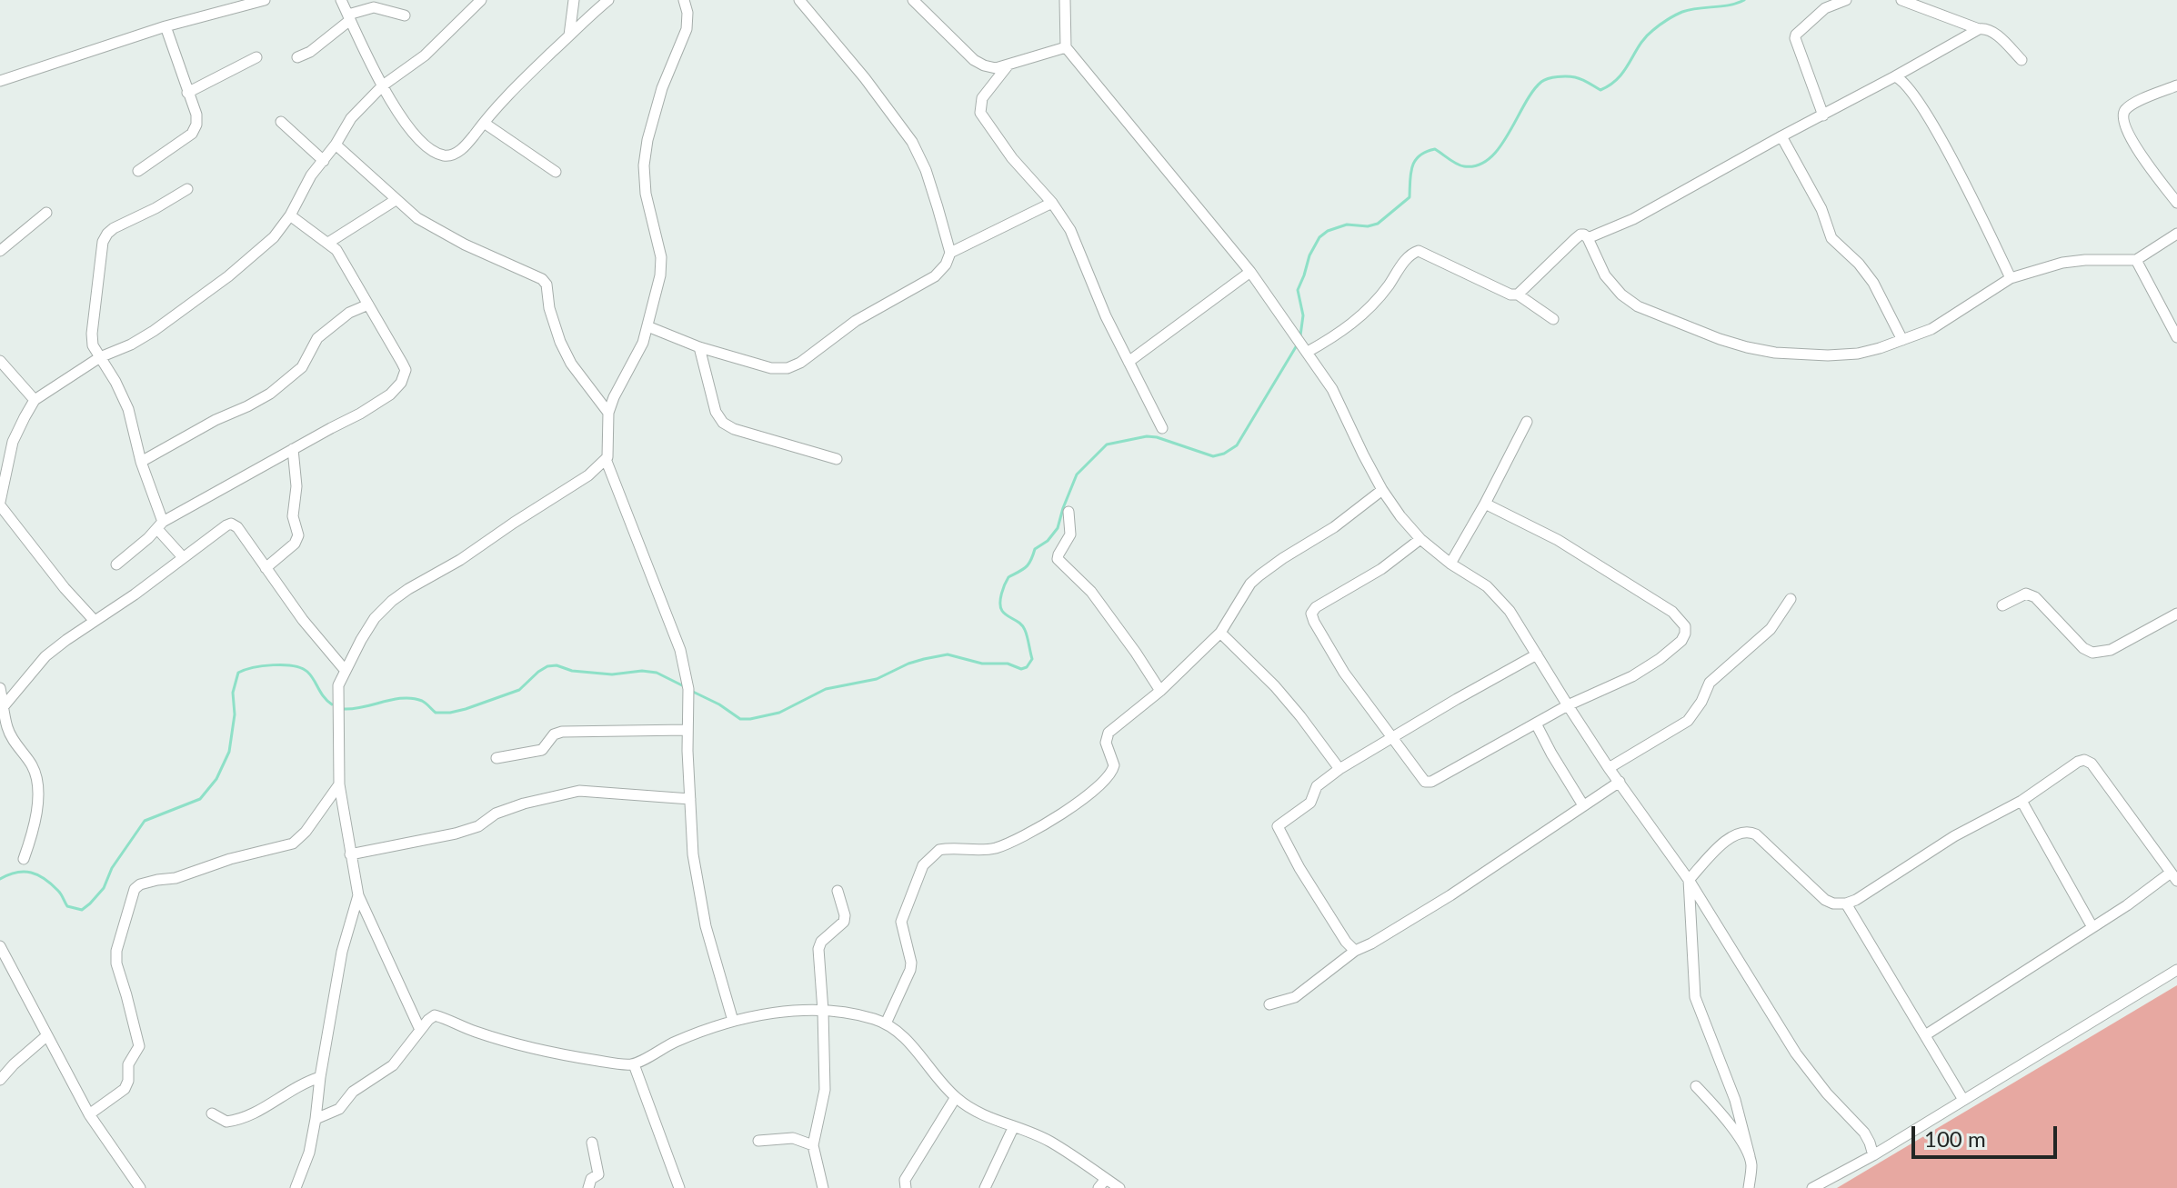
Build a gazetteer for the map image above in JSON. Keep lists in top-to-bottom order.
{
  "scale_bar": "100 m"
}
